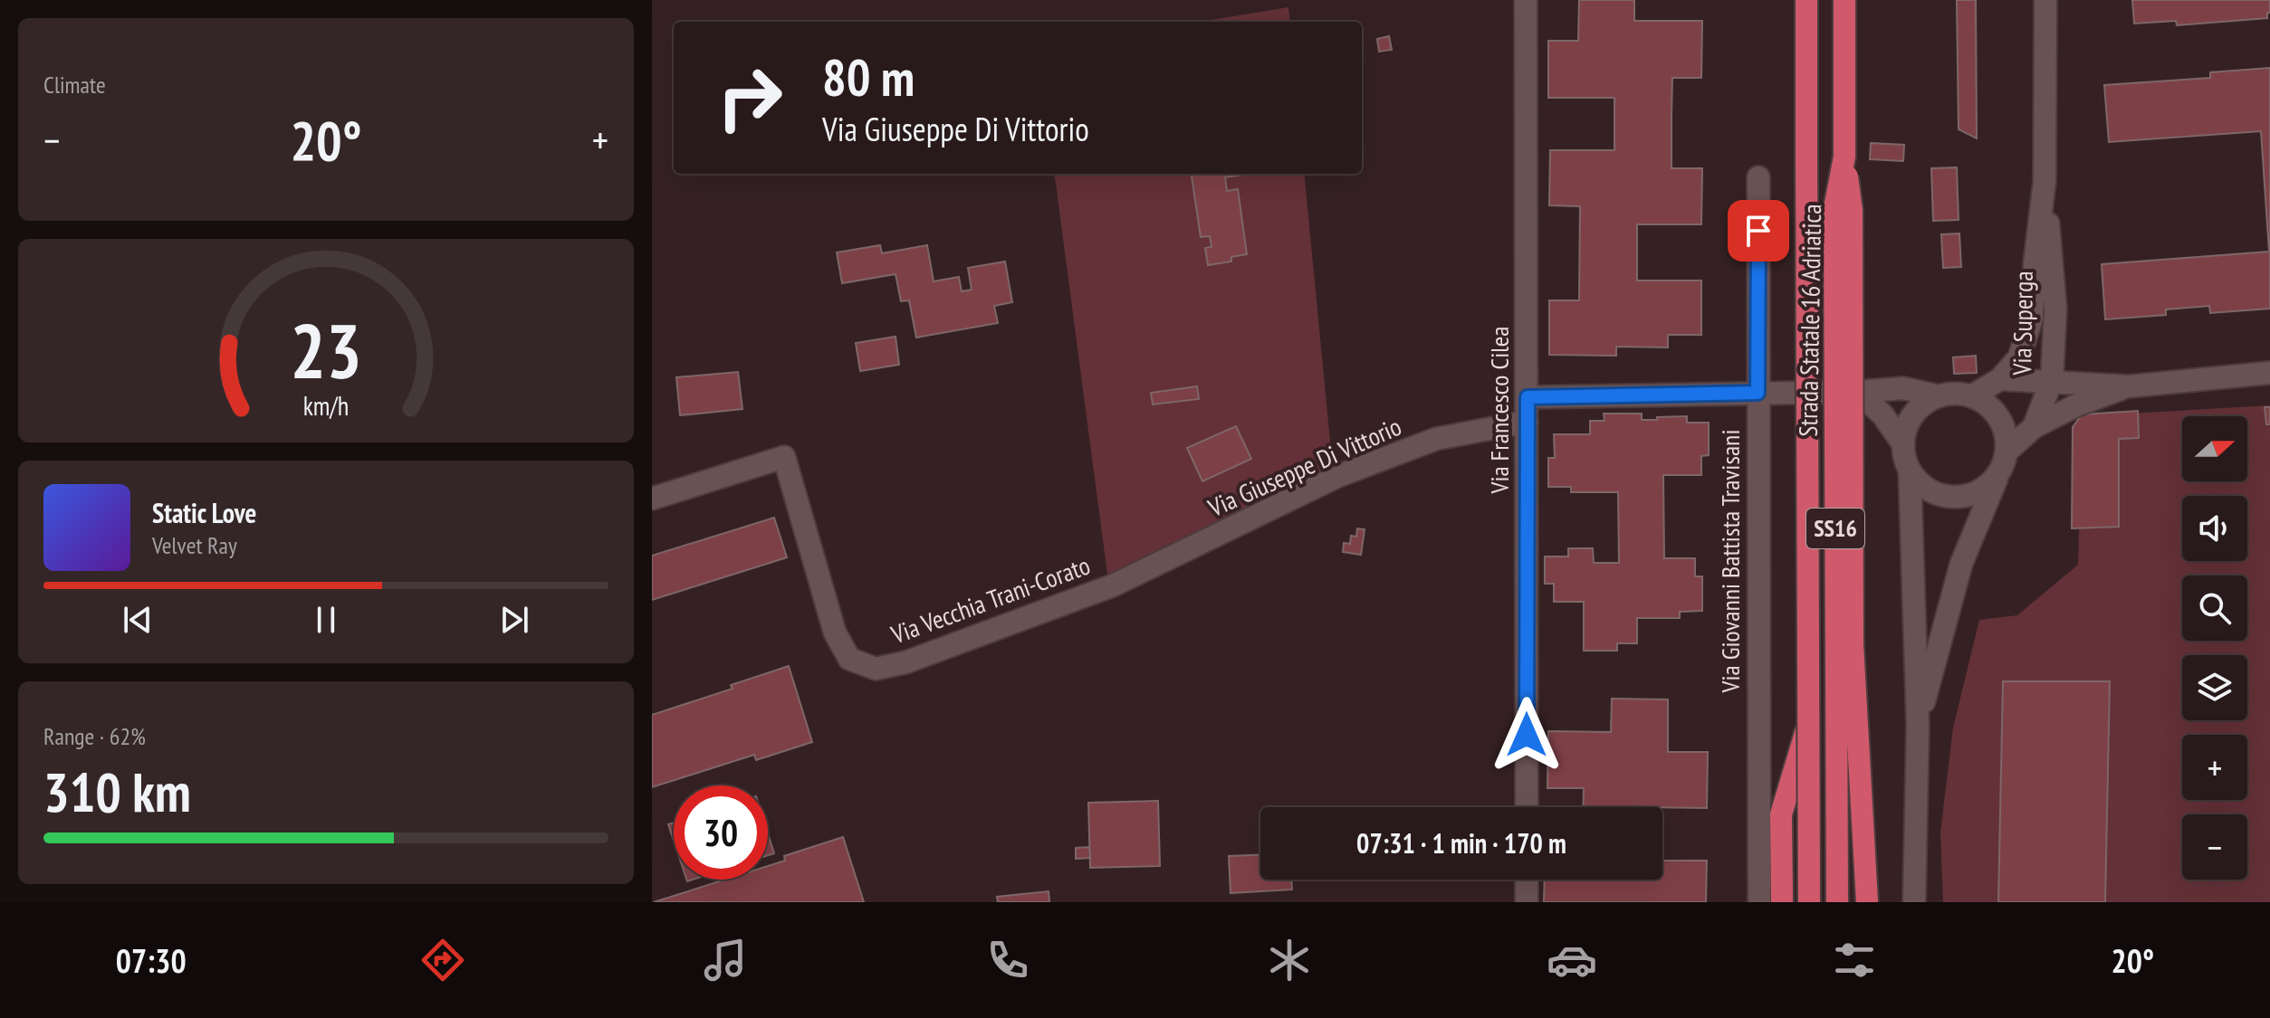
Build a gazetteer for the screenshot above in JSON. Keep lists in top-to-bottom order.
{
  "streets": {
    "highway": ["Strada Statale 16 Adriatica", "SS16"],
    "street": [
      "Via Superga",
      "Via Francesco Cilea",
      "Via Giuseppe Di Vittorio",
      "Via Giovanni Battista Travisani",
      "Via Vecchia Trani-Corato"
    ]
  },
  "crossings": [
    ["Strada Statale 16 Adriatica", "SS16"],
    ["Via Francesco Cilea", "Via Giuseppe Di Vittorio"],
    ["Via Giuseppe Di Vittorio", "Via Vecchia Trani-Corato"]
  ],
  "north": "right",
  "page": {
    "tile": [
      "Climate",
      ["Range · 62%", "310 km"]
    ],
    "turn": ["80 m", "Via Giuseppe Di Vittorio"],
    "heat": ["−", "20°", "+"],
    "map_buttons": ["+", "−"],
    "song": ["Static Love", "Velvet Ray"],
    "limit": "30",
    "trip": "07:31 · 1 min · 170 m",
    "tabs": ["07:30", "20°"],
    "gauge": ["23", "km/h"]
  }
}
